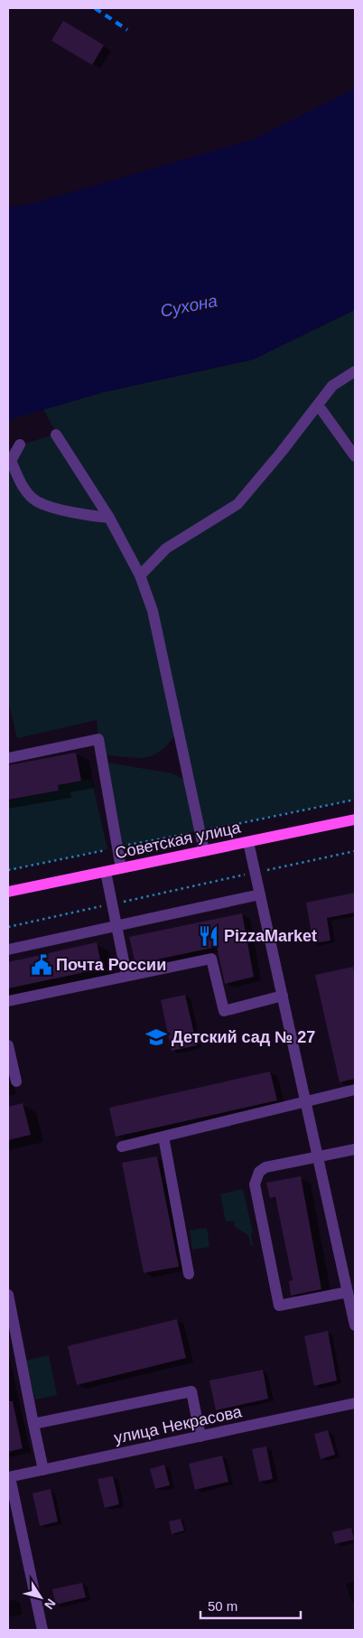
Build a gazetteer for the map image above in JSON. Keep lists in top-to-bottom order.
{
  "streets": {
    "main road": ["Советская улица"],
    "street": ["улица Некрасова"]
  },
  "water": ["Сухона"],
  "places": {
    "restaurant": ["PizzaMarket"],
    "public building": ["Почта России"],
    "school or university": ["Детский сад № 27"]
  },
  "scale_bar": "50 m",
  "north": "bottom right"
}
